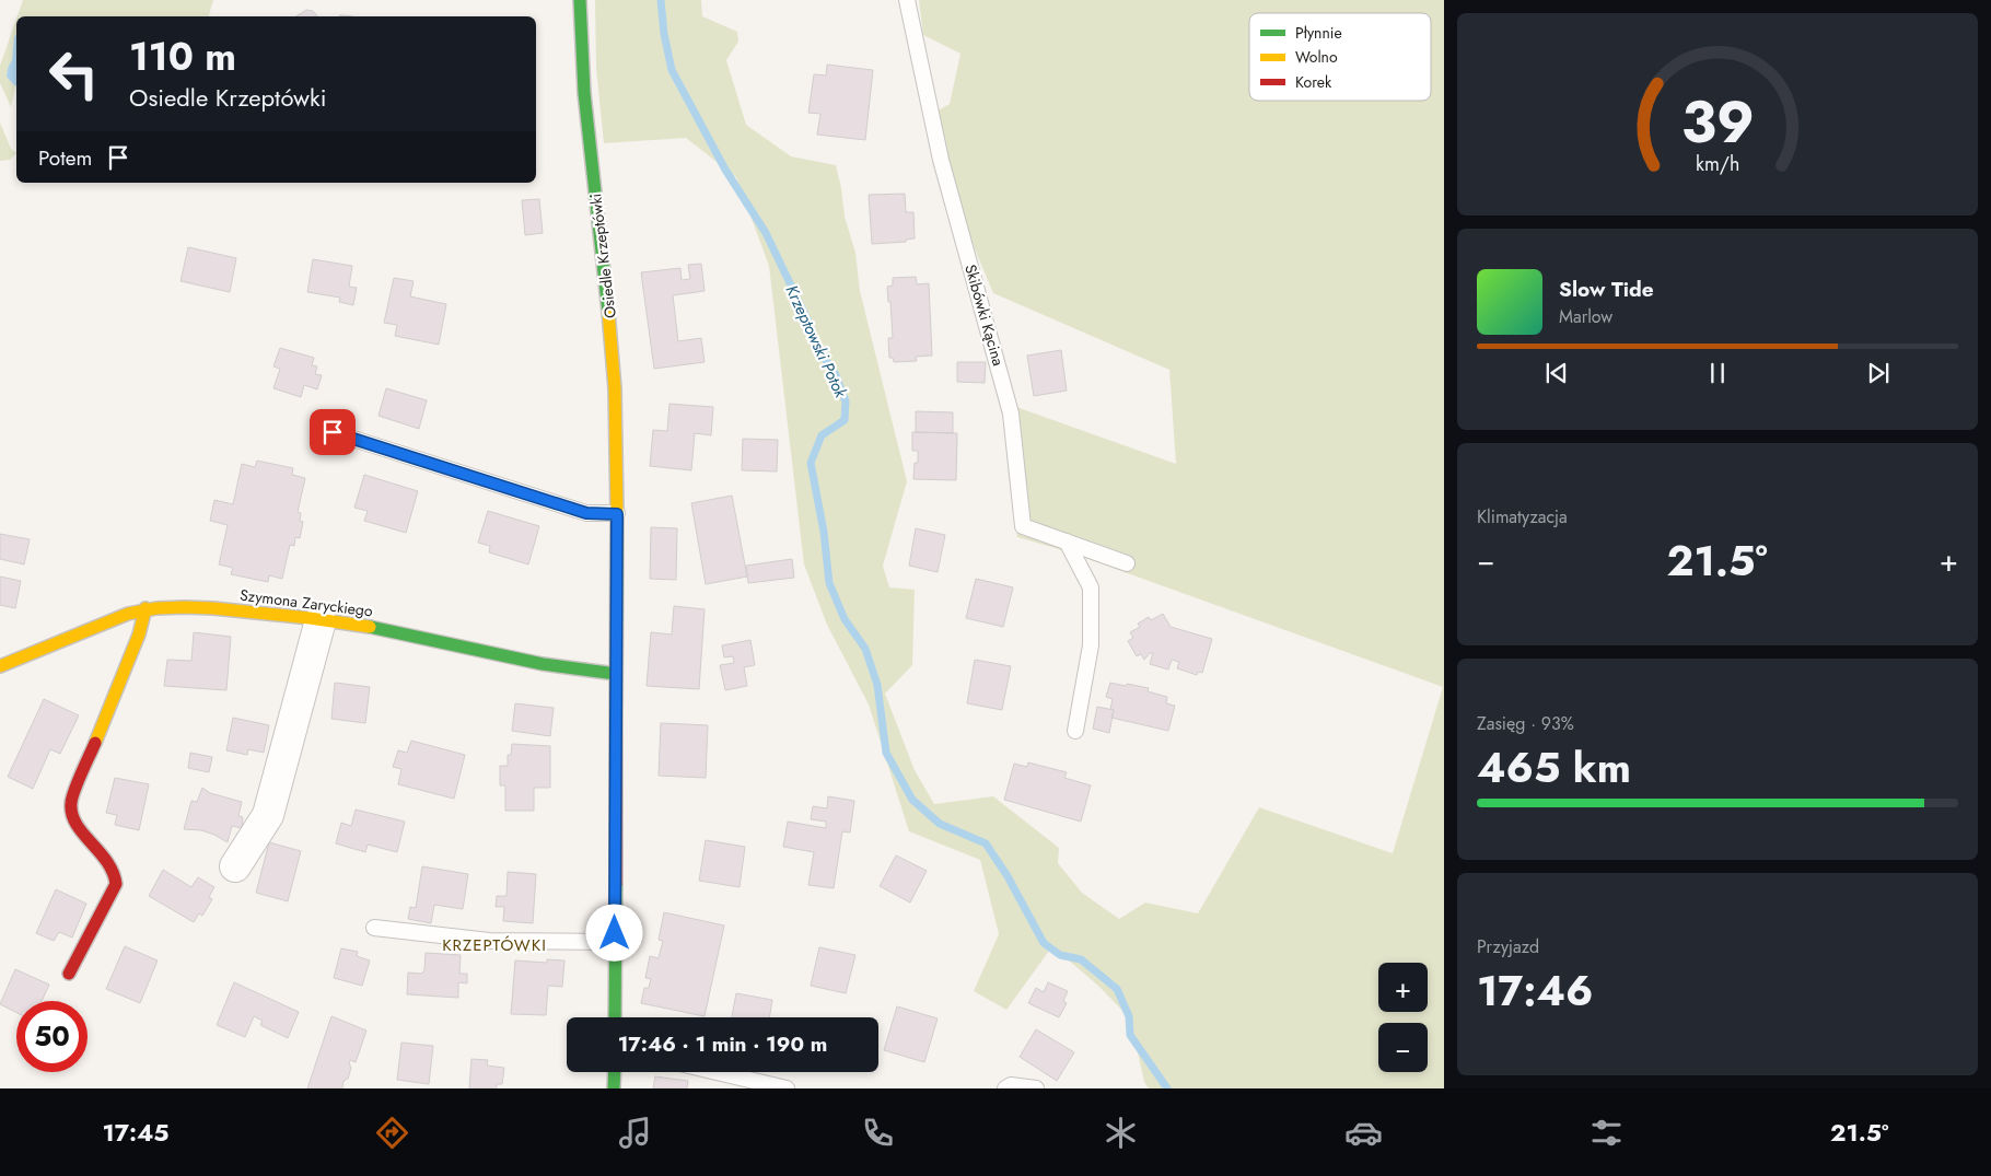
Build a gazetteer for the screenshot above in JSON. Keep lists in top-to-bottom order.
{
  "streets": {
    "main road": ["Osiedle Krzeptówki", "Szymona Zaryckiego"],
    "lane": ["Skibówki Kącina"]
  },
  "crossings": [
    ["Osiedle Krzeptówki", "Szymona Zaryckiego"]
  ],
  "districts": ["KRZEPTÓWKI"],
  "water": ["Krzeptowski Potok"],
  "legend": ["Płynnie", "Wolno", "Korek"],
  "page": {
    "turn": ["110 m", "Osiedle Krzeptówki"],
    "then": "Potem",
    "song": ["Slow Tide", "Marlow"],
    "tile": [
      "Klimatyzacja",
      ["Zasięg · 93%", "465 km"],
      ["Przyjazd", "17:46"]
    ],
    "heat": ["−", "21.5°", "+"],
    "map_buttons": ["+", "−"],
    "limit": "50",
    "trip": "17:46 · 1 min · 190 m",
    "tabs": ["17:45", "21.5°"],
    "gauge": ["39", "km/h"]
  }
}
